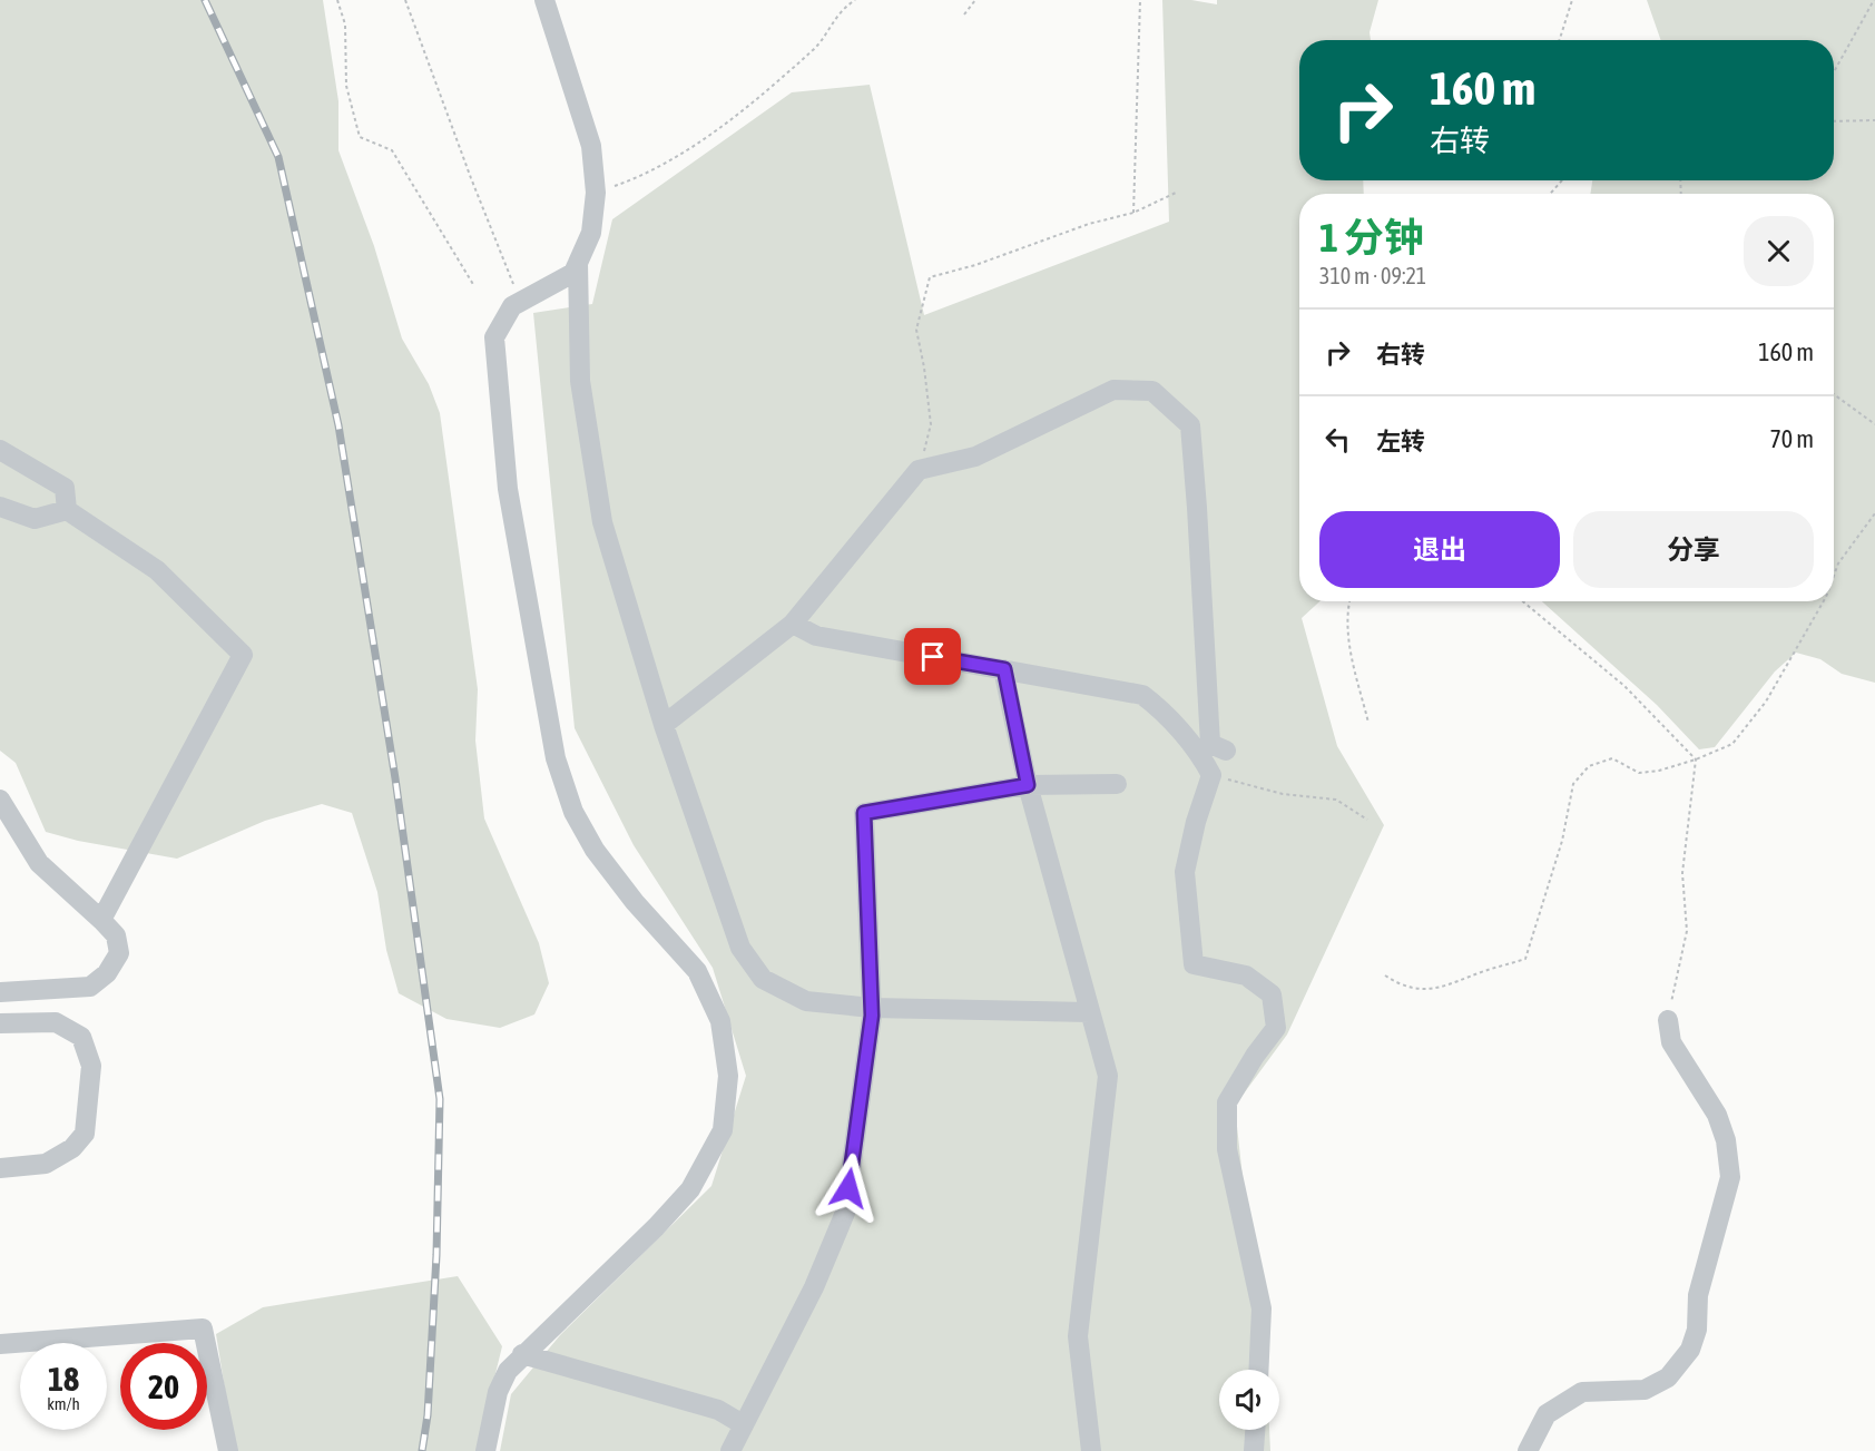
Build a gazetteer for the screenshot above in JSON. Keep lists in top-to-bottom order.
{
  "page": {
    "turn": ["160 m", "右转"],
    "heading": ["1 分钟", "310 m · 09:21"],
    "list": [
      {
        "name": "右转",
        "value": "160 m"
      },
      {
        "name": "左转",
        "value": "70 m"
      }
    ],
    "buttons": ["退出", "分享"],
    "speed": "18 km/h",
    "limit": "20"
  }
}
